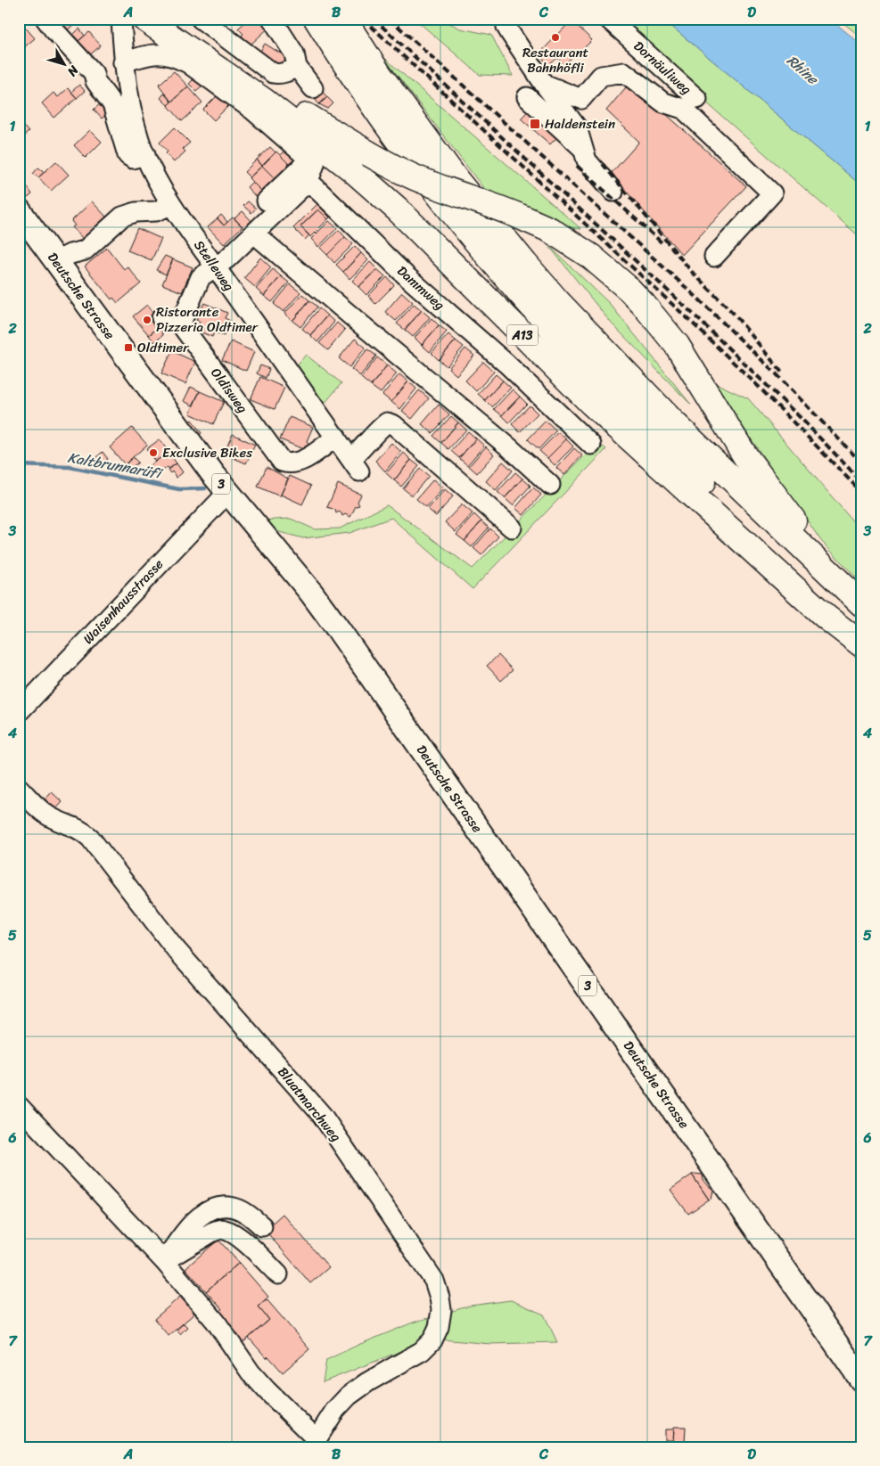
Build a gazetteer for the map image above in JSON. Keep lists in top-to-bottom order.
{
  "streets": {
    "highway": ["A13"],
    "main road": ["Deutsche Strasse", "3"],
    "street": [
      "Dornäuliweg",
      "Stelleweg",
      "Dammweg",
      "Oldisweg",
      "Waisenhausstrasse",
      "Bluatmarchweg"
    ]
  },
  "crossings": [
    ["Stelleweg", "Oldisweg"],
    ["Deutsche Strasse", "Waisenhausstrasse"]
  ],
  "water": ["Rhine", "Kaltbrunnarüfi"],
  "places": {
    "other": ["Restaurant Bahnhöfli", "Ristorante Pizzeria Oldtimer", "Exclusive Bikes"],
    "transit": ["Haldenstein", "Oldtimer"]
  },
  "north": "bottom right",
  "grid": {
    "columns": [
      "A",
      "B",
      "C",
      "D"
    ],
    "rows": [
      "1",
      "2",
      "3",
      "4",
      "5",
      "6",
      "7"
    ]
  }
}
